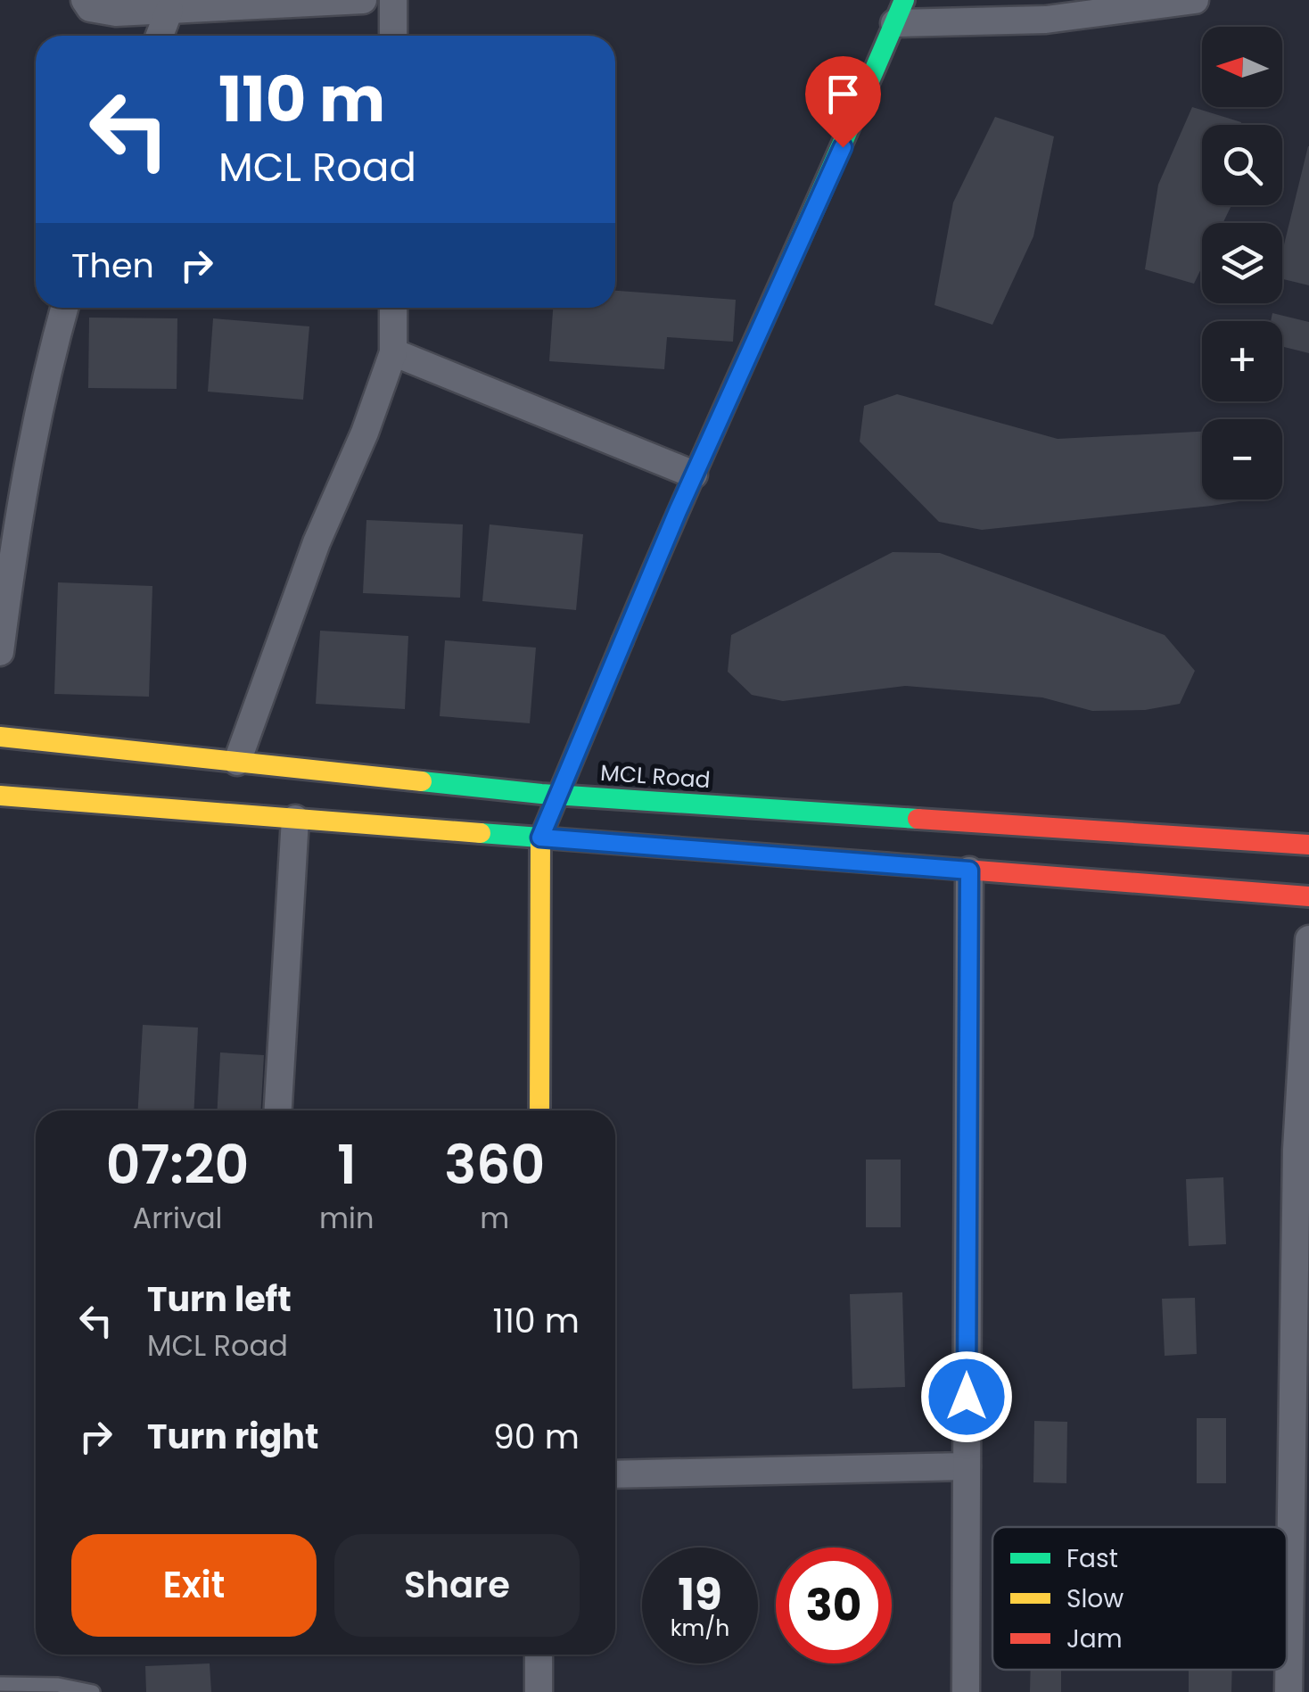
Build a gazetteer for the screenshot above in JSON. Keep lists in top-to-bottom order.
{
  "streets": {
    "street": ["MCL Road"]
  },
  "legend": ["Fast", "Slow", "Jam"],
  "north": "left",
  "page": {
    "map_buttons": ["+", "−"],
    "turn": ["110 m", "MCL Road"],
    "then": "Then",
    "eta": [
      "07:20",
      "Arrival",
      "1",
      "min",
      "360",
      "m"
    ],
    "list": [
      {
        "name": "Turn left",
        "note": "MCL Road",
        "value": "110 m"
      },
      {
        "name": "Turn right",
        "value": "90 m"
      }
    ],
    "buttons": ["Exit", "Share"],
    "speed": "19 km/h",
    "limit": "30"
  }
}
